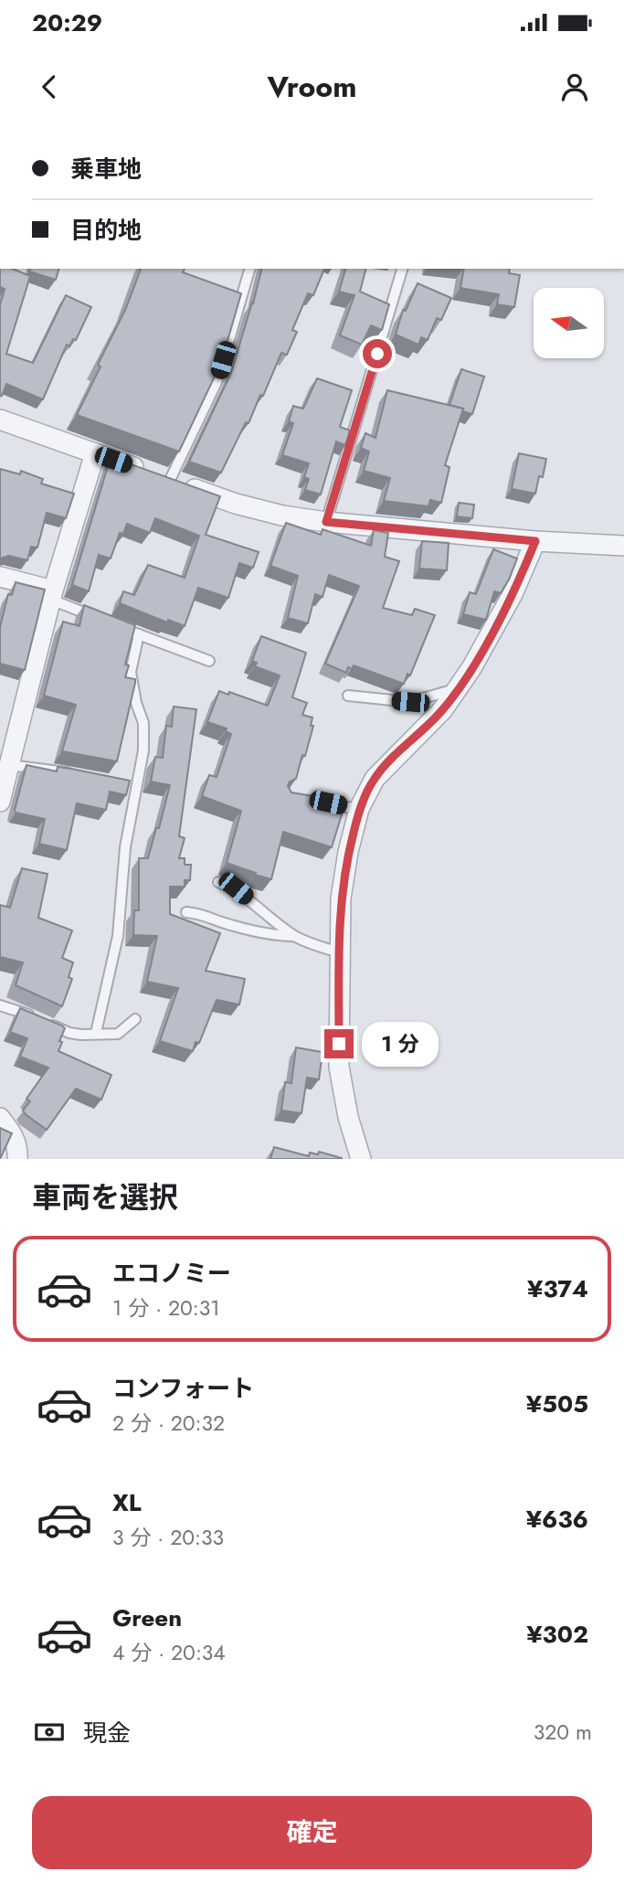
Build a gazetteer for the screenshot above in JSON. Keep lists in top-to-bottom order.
{
  "north": "left",
  "page": {
    "status": "20:29",
    "header": "Vroom",
    "banner": ["乗車地", "目的地"],
    "bubble": "1 分",
    "heading": "車両を選択",
    "list": [
      {
        "name": "エコノミー",
        "note": "1 分 · 20:31",
        "value": "¥374"
      },
      {
        "name": "コンフォート",
        "note": "2 分 · 20:32",
        "value": "¥505"
      },
      {
        "name": "XL",
        "note": "3 分 · 20:33",
        "value": "¥636"
      },
      {
        "name": "Green",
        "note": "4 分 · 20:34",
        "value": "¥302"
      }
    ],
    "pay": ["現金", "320 m"],
    "buttons": "確定"
  }
}
